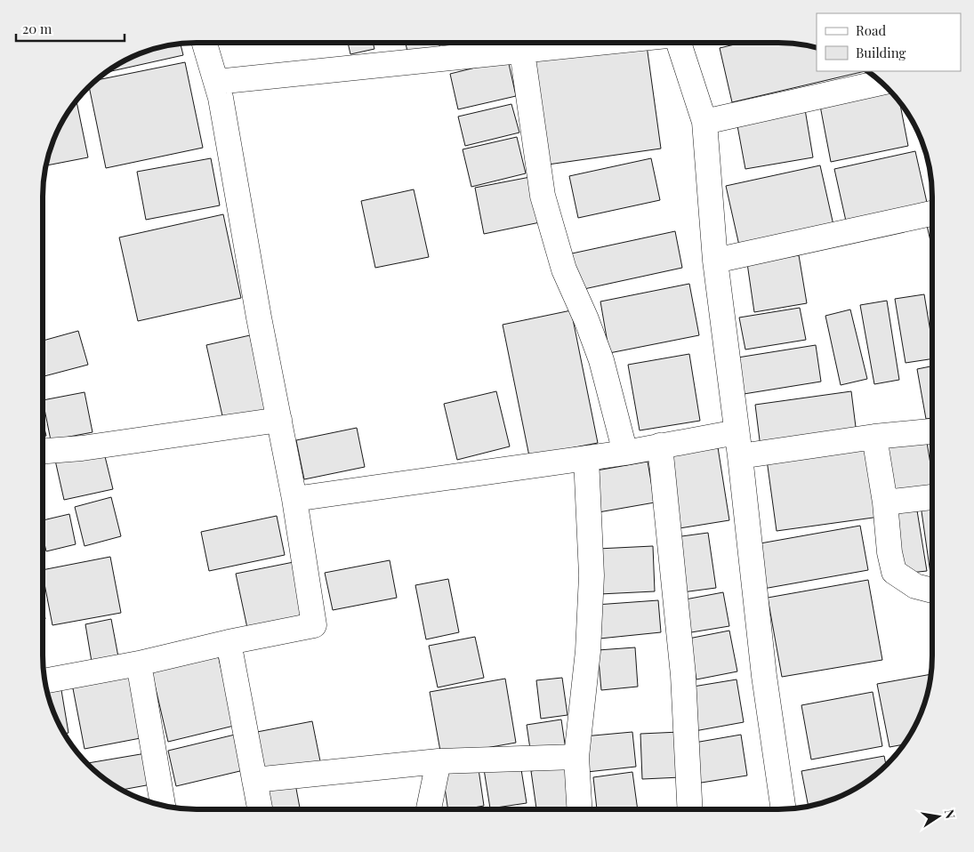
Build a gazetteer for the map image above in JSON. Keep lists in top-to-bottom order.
{
  "legend": ["Road", "Building"],
  "scale_bar": "20 m",
  "north": "right"
}
